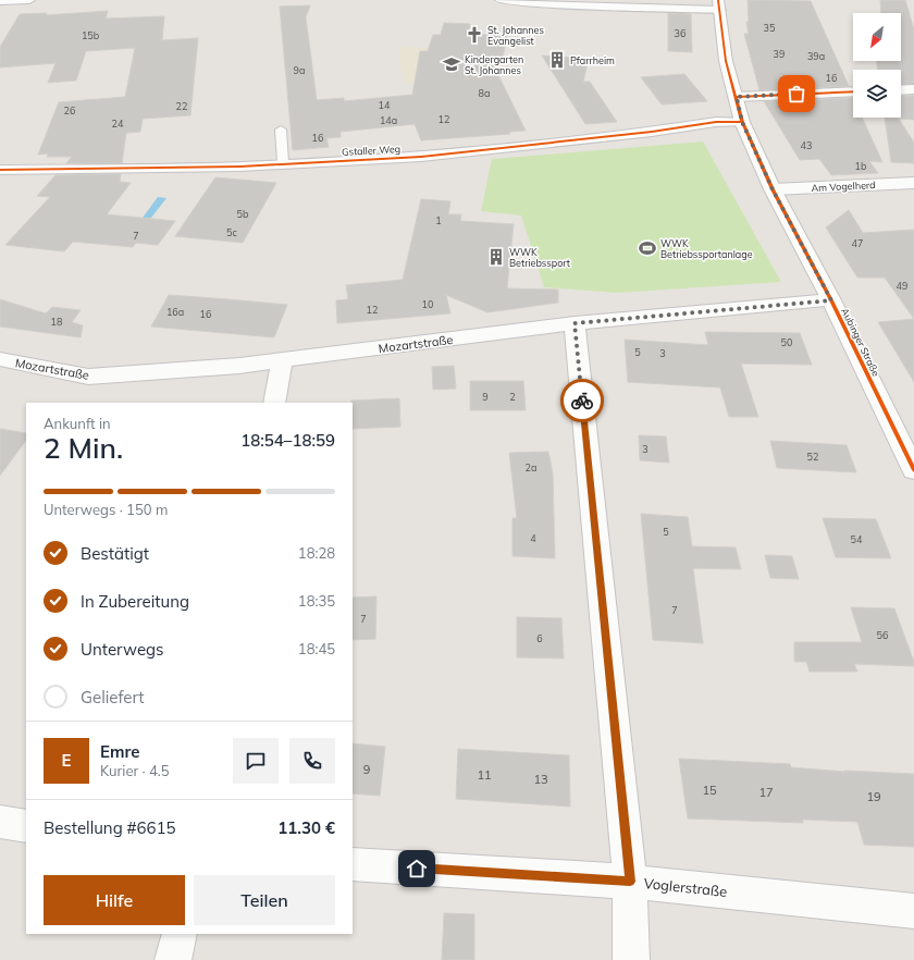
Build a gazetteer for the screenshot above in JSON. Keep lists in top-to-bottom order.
{
  "streets": {
    "street": [
      "Gstaller Weg",
      "Am Vogelherd",
      "Aubinger Straße",
      "Mozartstraße",
      "Voglerstraße"
    ]
  },
  "crossings": [
    ["Gstaller Weg", "Aubinger Straße"],
    ["Am Vogelherd", "Aubinger Straße"],
    ["Aubinger Straße", "Mozartstraße"]
  ],
  "places": {
    "church": ["St. Johannes Evangelist"],
    "building": ["Pfarrheim", "WWK Betriebssport"],
    "school or university": ["Kindergarten St. Johannes"],
    "sports": ["WWK Betriebssportanlage"]
  },
  "house_numbers": [
    "35",
    "36",
    "15b",
    "39",
    "39a",
    "9a",
    "16",
    "8a",
    "14",
    "22",
    "26",
    "12",
    "14a",
    "24",
    "16",
    "43",
    "1b",
    "5b",
    "1",
    "5c",
    "7",
    "47",
    "49",
    "10",
    "12",
    "16a",
    "16",
    "18",
    "50",
    "5",
    "3",
    "9",
    "2",
    "3",
    "52",
    "2a",
    "5",
    "4",
    "54",
    "7",
    "7",
    "56",
    "6",
    "9",
    "11",
    "13",
    "15",
    "17",
    "19"
  ],
  "north": "bottom left",
  "page": {
    "heading": ["2 Min.", "Ankunft in", "18:54–18:59"],
    "panel": [
      "Emre",
      "Kurier · 4.5",
      "Bestellung #6615",
      "11.30 €"
    ],
    "bar": "Unterwegs · 150 m",
    "list": [
      ["Bestätigt", "18:28"],
      ["In Zubereitung", "18:35"],
      ["Unterwegs", "18:45"],
      "Geliefert"
    ],
    "round": "E",
    "buttons": ["Hilfe", "Teilen"]
  }
}
